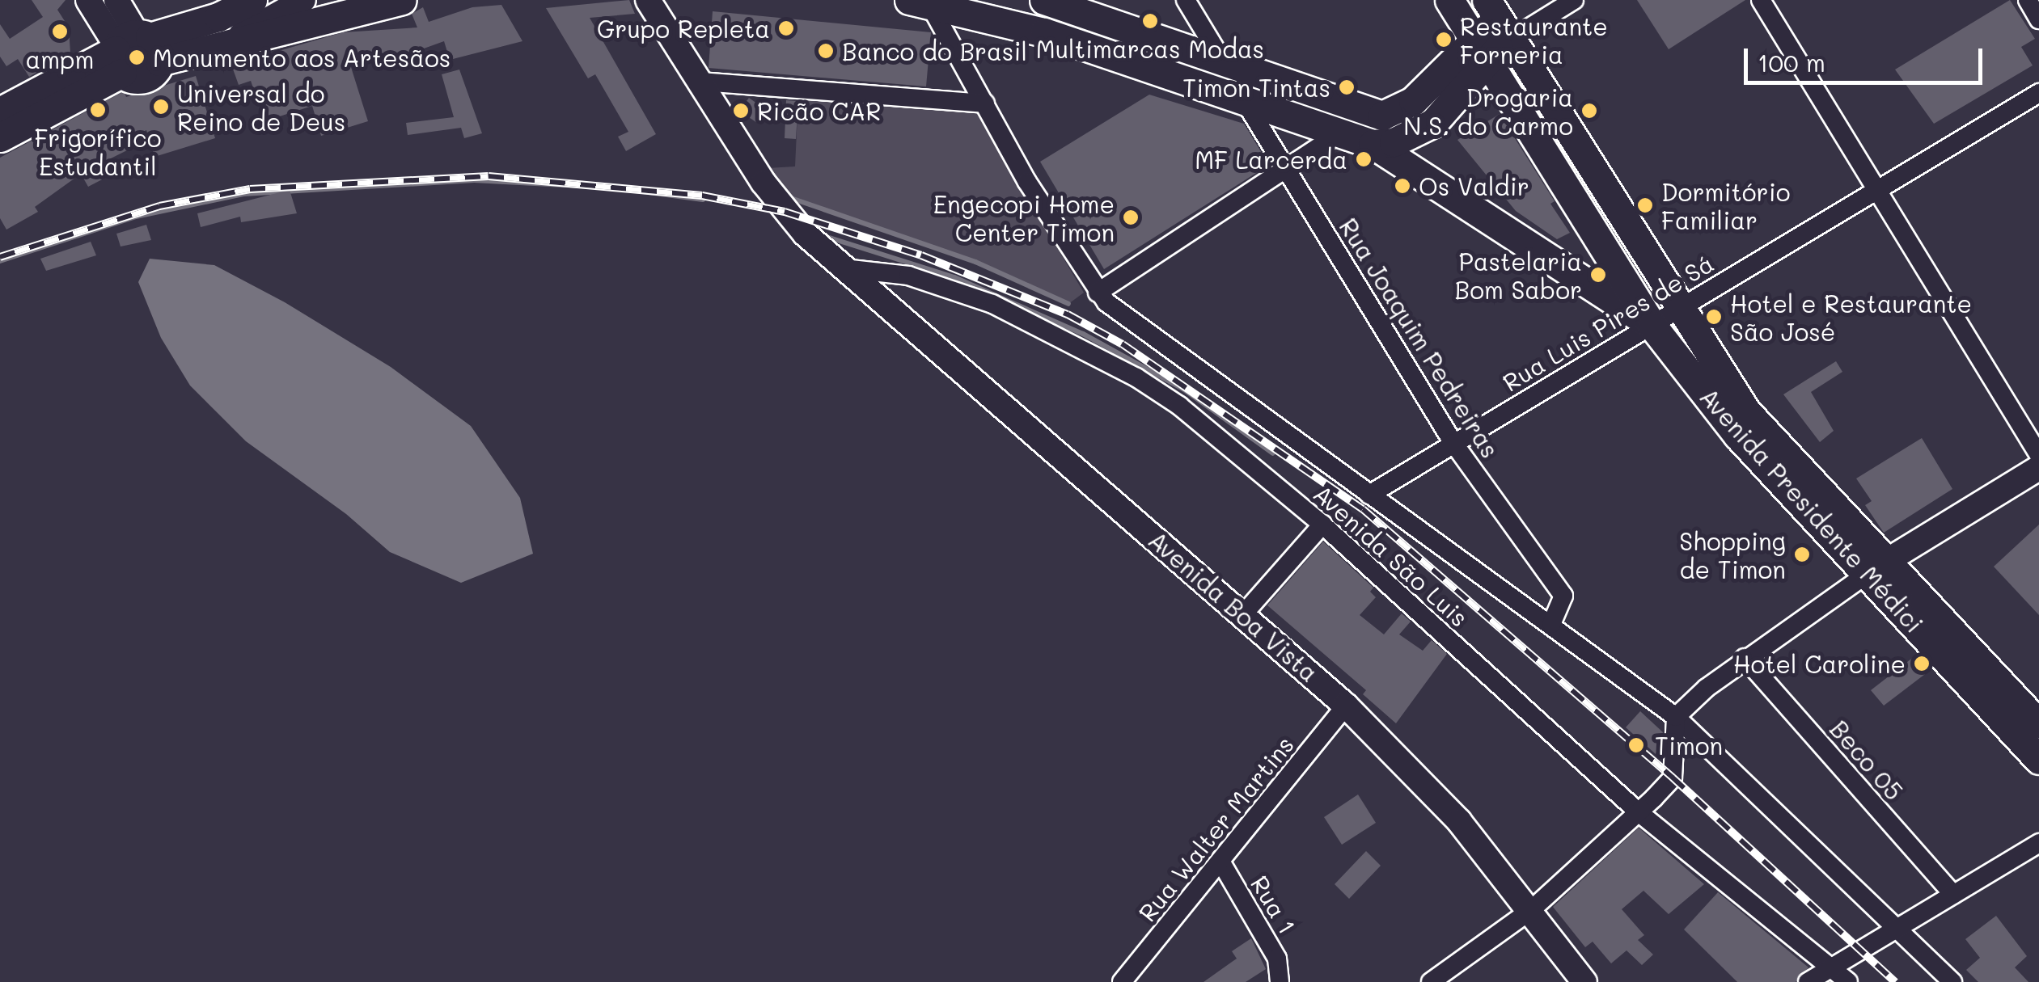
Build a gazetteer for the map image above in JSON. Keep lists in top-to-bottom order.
{
  "streets": {
    "main road": ["Avenida Presidente Médici"],
    "street": [
      "Rua Luis Pires de Sá",
      "Rua Joaquim Pedreiras",
      "Avenida São Luis",
      "Avenida Boa Vista",
      "Beco 05",
      "Rua Walter Martins",
      "Rua 1"
    ]
  },
  "crossings": [
    ["Rua Luis Pires de Sá", "Rua Joaquim Pedreiras"],
    ["Rua Luis Pires de Sá", "Avenida Presidente Médici"],
    ["Rua Luis Pires de Sá", "Avenida São Luis"],
    ["Rua Joaquim Pedreiras", "Avenida São Luis"],
    ["Avenida São Luis", "Avenida Boa Vista"],
    ["Avenida Boa Vista", "Rua Walter Martins"],
    ["Rua Walter Martins", "Rua 1"]
  ],
  "places": [
    "Multimarcas Modas",
    "Grupo Repleta",
    "ampm",
    "Restaurante Forneria",
    "Banco do Brasil",
    "Monumento aos Artesãos",
    "Timon Tintas",
    "Universal do Reino de Deus",
    "Frigorífico Estudantil",
    "Ricão CAR",
    "Drogaria N.S. do Carmo",
    "MF Larcerda",
    "Os Valdir",
    "Dormitório Familiar",
    "Engecopi Home Center Timon",
    "Pastelaria Bom Sabor",
    "Hotel e Restaurante São José",
    "Shopping de Timon",
    "Hotel Caroline",
    "Timon"
  ],
  "scale_bar": "100 m"
}
